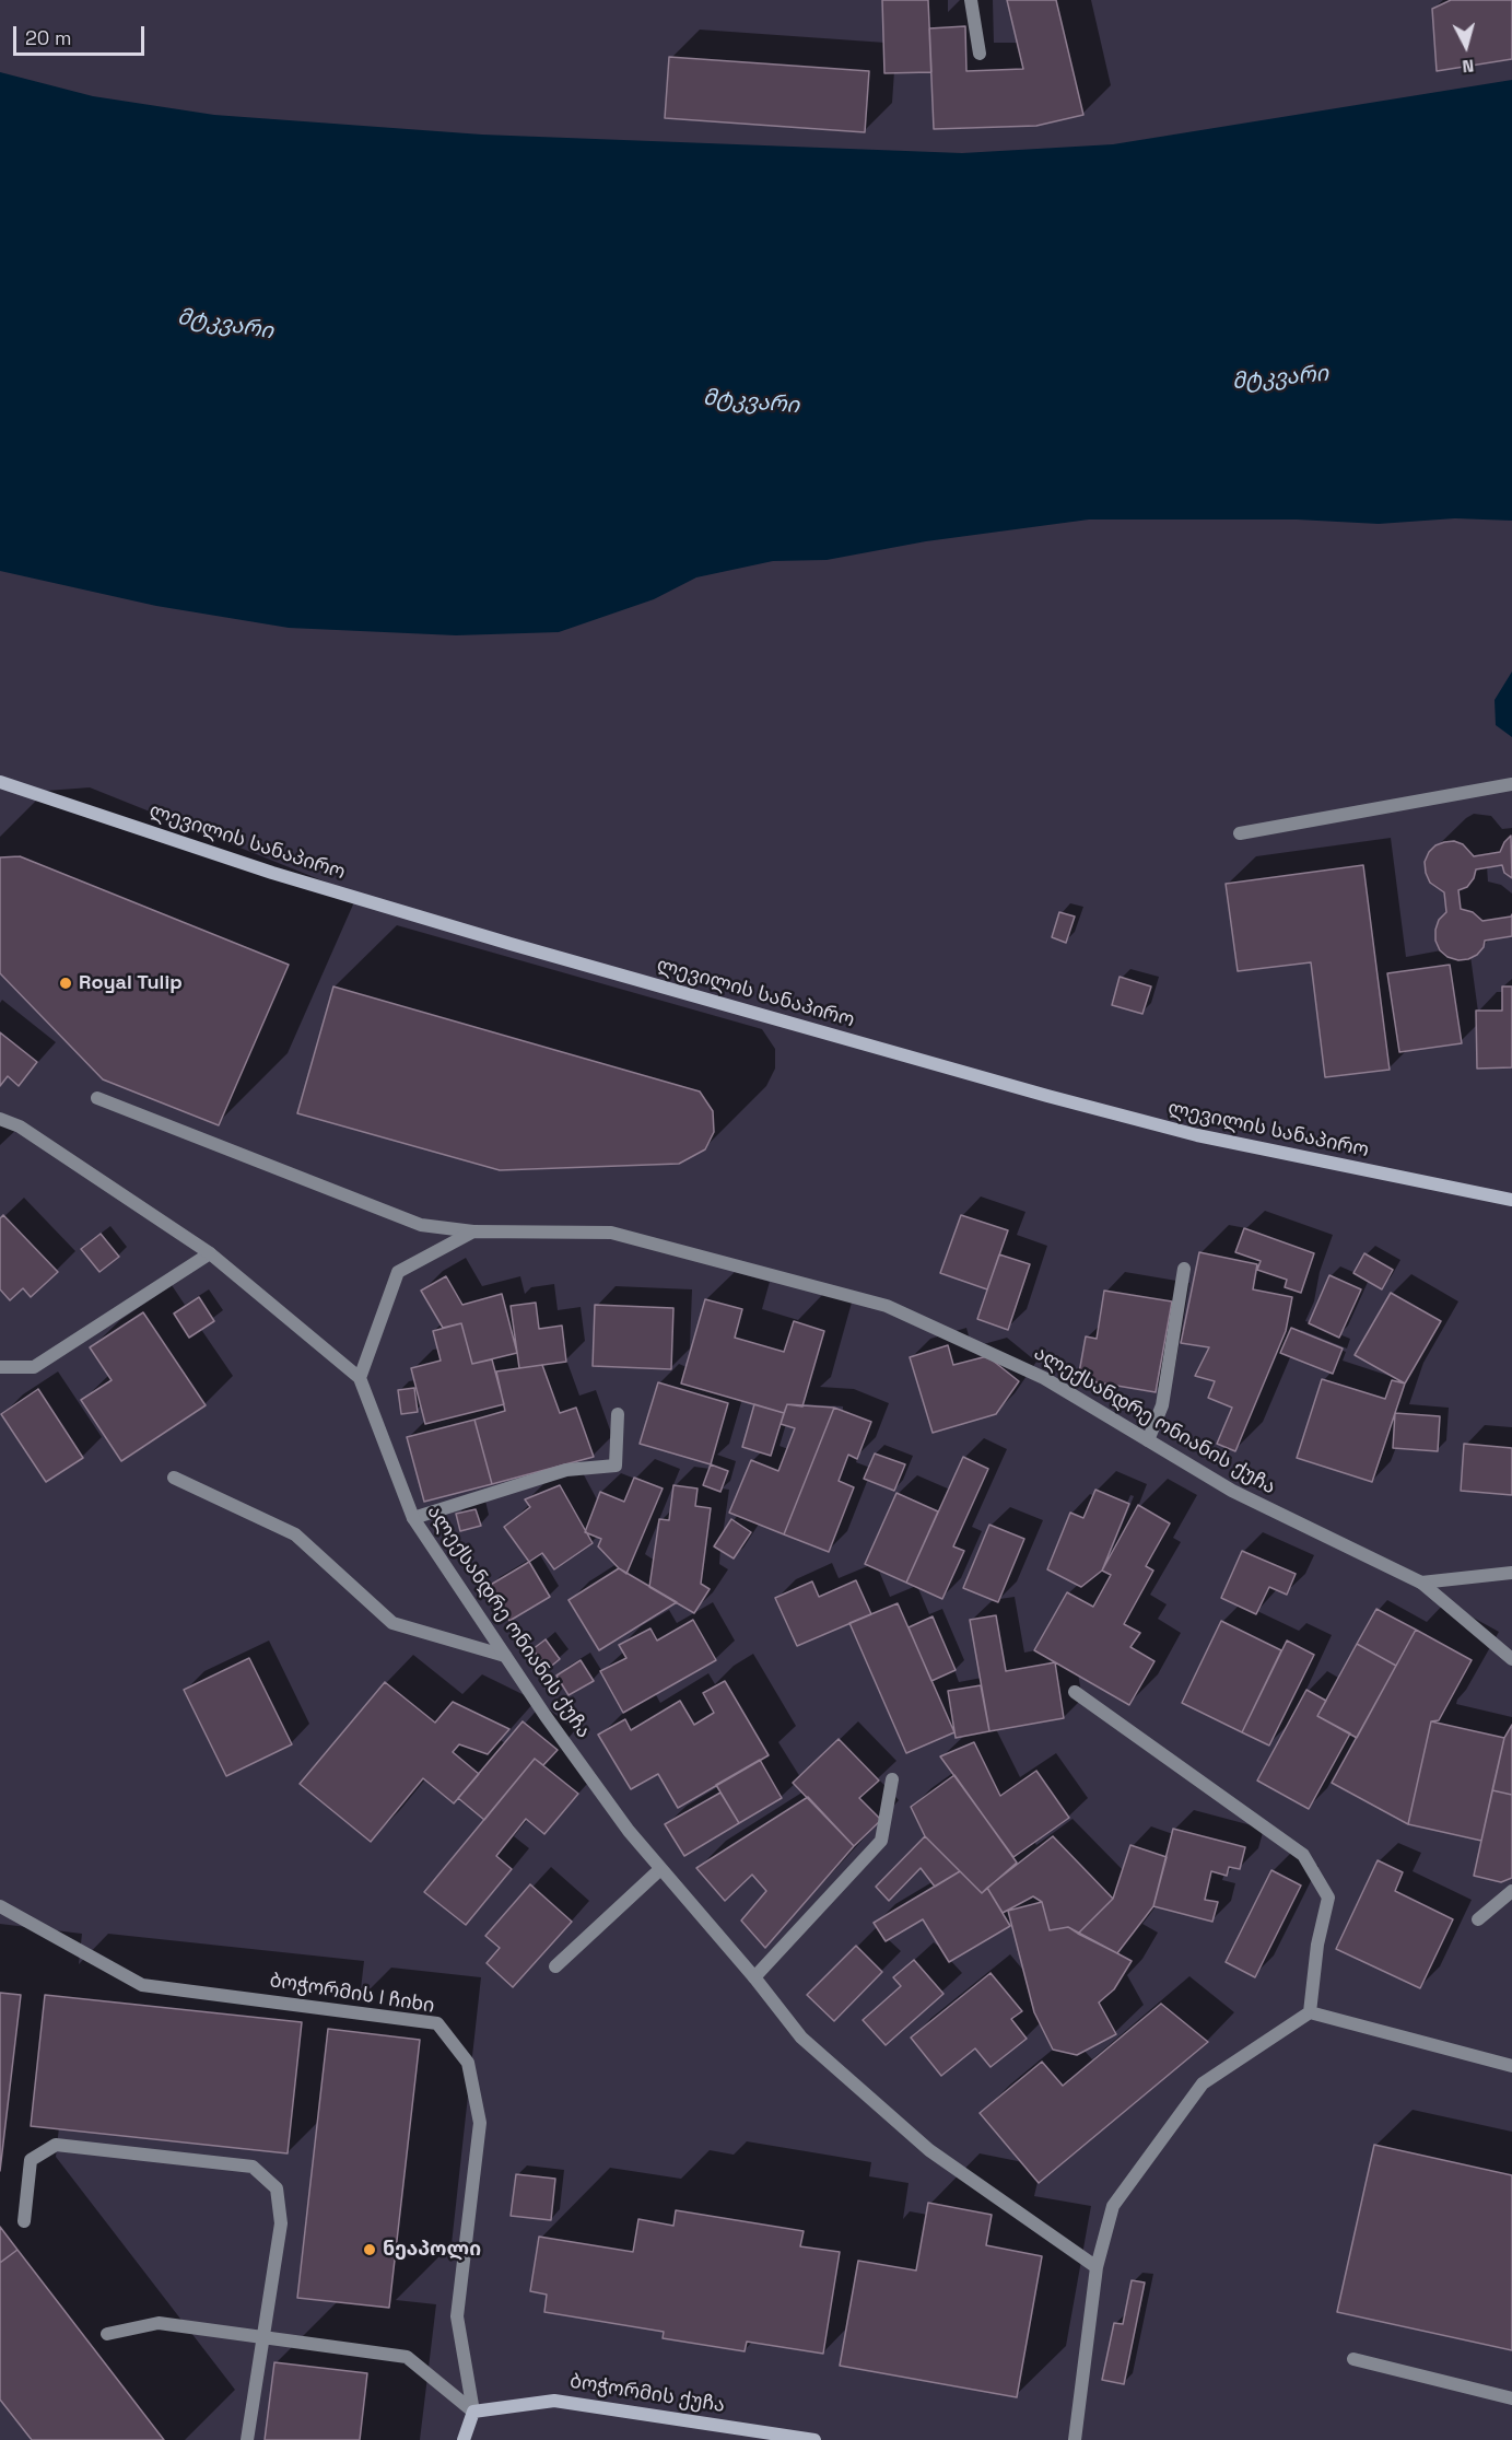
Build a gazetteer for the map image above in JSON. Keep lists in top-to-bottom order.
{
  "streets": {
    "main road": ["ლევილის სანაპირო", "ბოჭორმის ქუჩა"],
    "street": ["ალექსანდრე ონიანის ქუჩა", "ბოჭორმის I ჩიხი"]
  },
  "crossings": [
    ["ბოჭორმის I ჩიხი", "ბოჭორმის ქუჩა"]
  ],
  "water": ["მტკვარი"],
  "places": ["Royal Tulip", "ნეაპოლი"],
  "scale_bar": "20 m",
  "north": "bottom"
}
